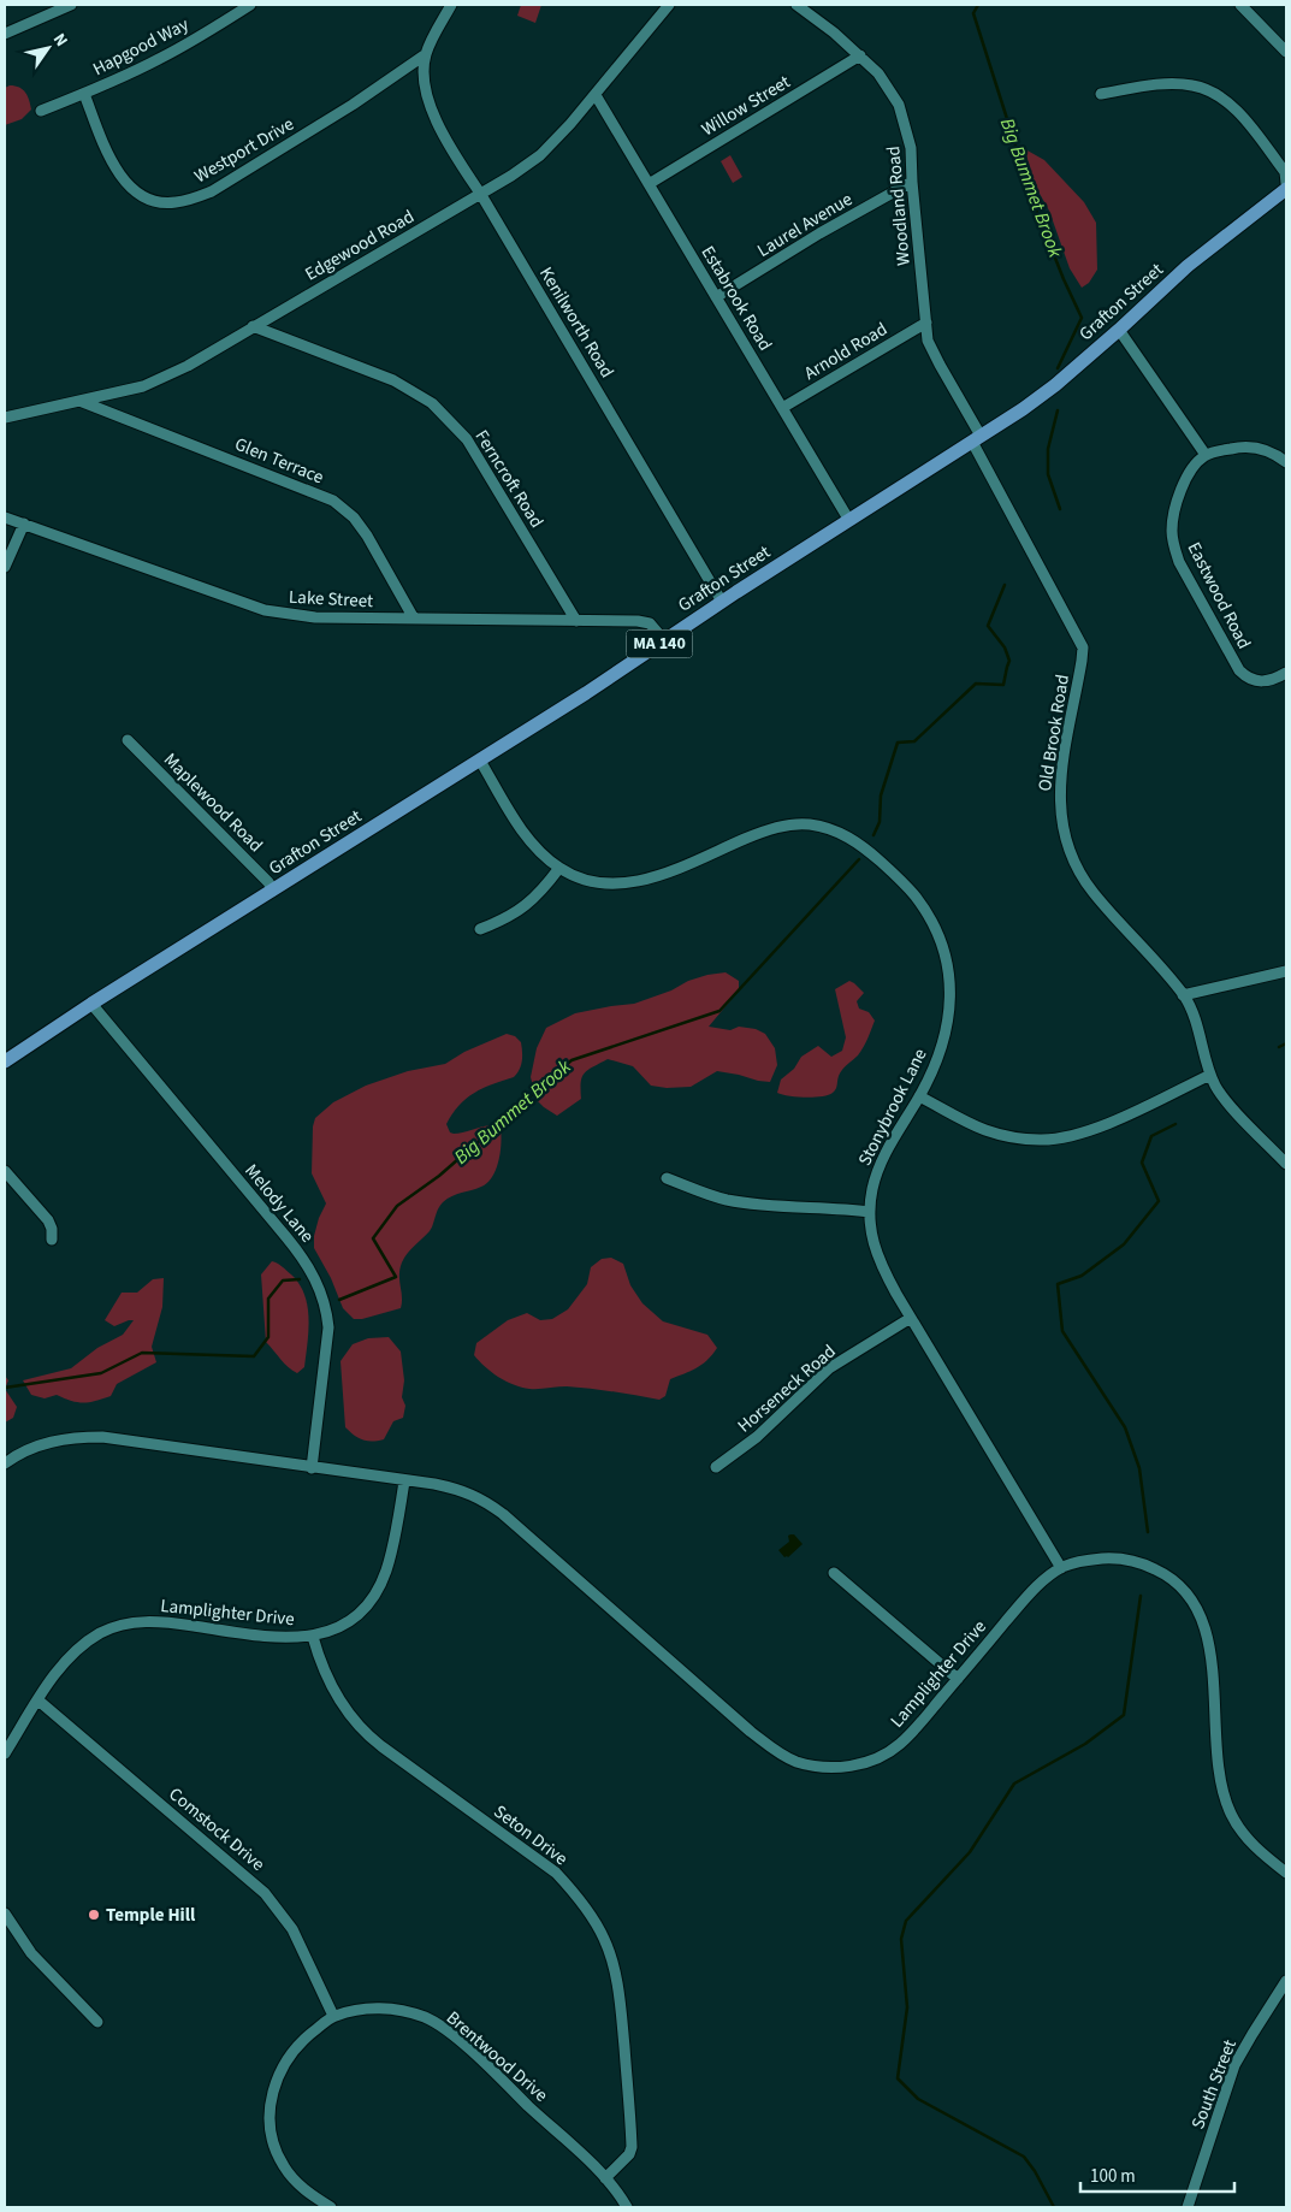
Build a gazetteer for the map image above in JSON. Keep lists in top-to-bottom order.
{
  "streets": {
    "main road": ["Grafton Street", "MA 140"],
    "street": [
      "Hapgood Way",
      "Willow Street",
      "Westport Drive",
      "Woodland Road",
      "Laurel Avenue",
      "Edgewood Road",
      "Estabrook Road",
      "Kenilworth Road",
      "Arnold Road",
      "Glen Terrace",
      "Ferncroft Road",
      "Eastwood Road",
      "Lake Street",
      "Old Brook Road",
      "Maplewood Road",
      "Stonybrook Lane",
      "Melody Lane",
      "Horseneck Road",
      "Lamplighter Drive",
      "Comstock Drive",
      "Seton Drive",
      "Brentwood Drive",
      "South Street"
    ]
  },
  "crossings": [
    ["Hapgood Way", "Westport Drive"],
    ["Willow Street", "Woodland Road"],
    ["Willow Street", "Estabrook Road"],
    ["Westport Drive", "Kenilworth Road"],
    ["Woodland Road", "Laurel Avenue"],
    ["Woodland Road", "Grafton Street"],
    ["Woodland Road", "Arnold Road"],
    ["Woodland Road", "Old Brook Road"],
    ["Laurel Avenue", "Estabrook Road"],
    ["Edgewood Road", "Estabrook Road"],
    ["Edgewood Road", "Kenilworth Road"],
    ["Edgewood Road", "Glen Terrace"],
    ["Edgewood Road", "Ferncroft Road"],
    ["Estabrook Road", "Grafton Street"],
    ["Estabrook Road", "Arnold Road"],
    ["Grafton Street", "Kenilworth Road"],
    ["Grafton Street", "Lake Street"],
    ["Grafton Street", "Old Brook Road"],
    ["Grafton Street", "Maplewood Road"],
    ["Grafton Street", "Stonybrook Lane"],
    ["Grafton Street", "Melody Lane"],
    ["Glen Terrace", "Lake Street"],
    ["Ferncroft Road", "Lake Street"],
    ["Stonybrook Lane", "Horseneck Road"],
    ["Stonybrook Lane", "Lamplighter Drive"],
    ["Melody Lane", "Lamplighter Drive"],
    ["Lamplighter Drive", "Comstock Drive"],
    ["Lamplighter Drive", "Seton Drive"],
    ["Comstock Drive", "Brentwood Drive"],
    ["Seton Drive", "Brentwood Drive"]
  ],
  "water": ["Big Bummet Brook"],
  "places": ["Temple Hill"],
  "scale_bar": "100 m",
  "north": "top right"
}
